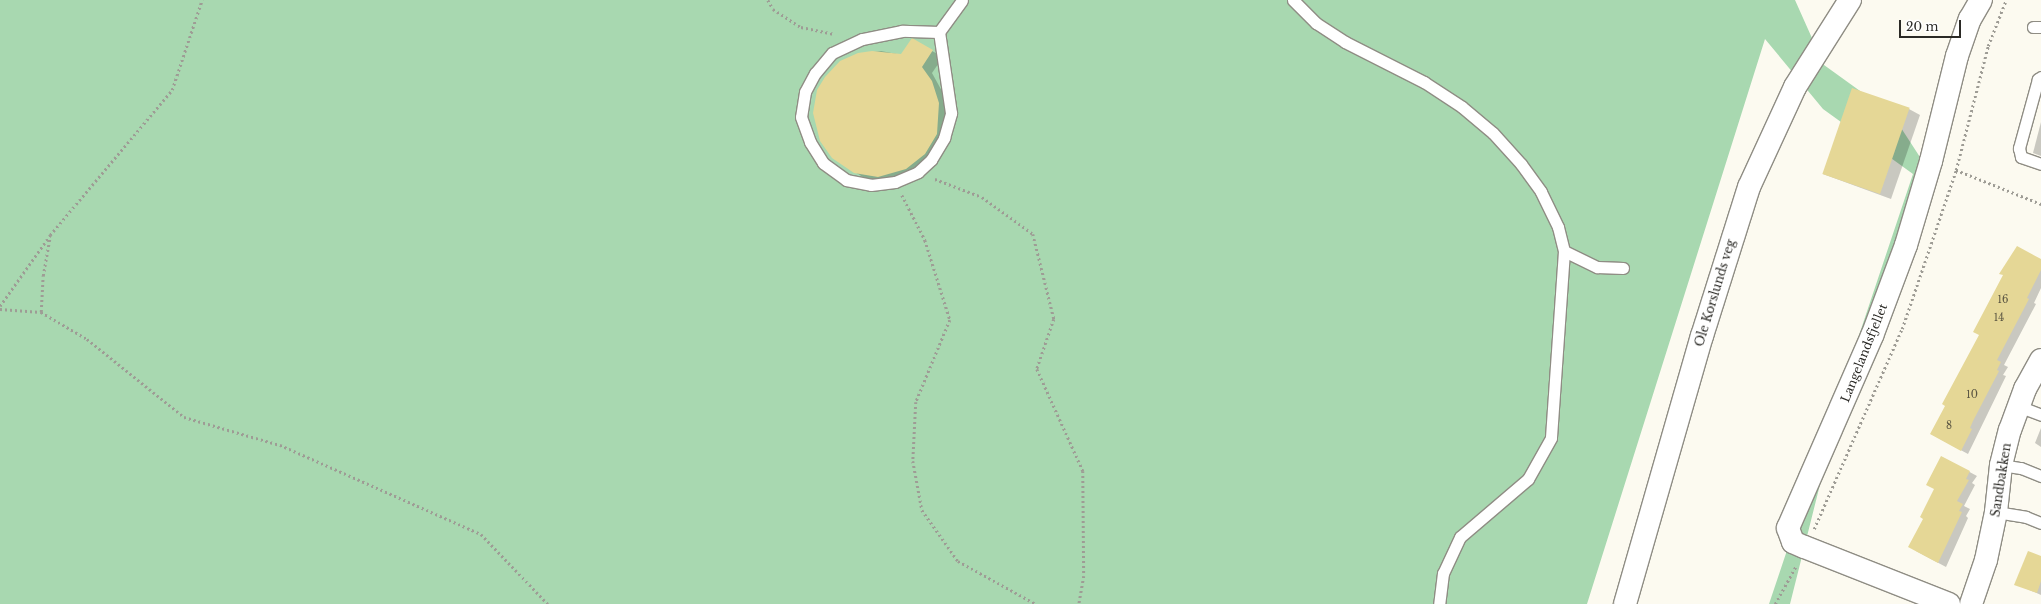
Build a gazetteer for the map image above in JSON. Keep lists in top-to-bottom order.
{
  "streets": {
    "street": ["Ole Korslunds veg", "Langelandsfjellet", "Sandbakken"]
  },
  "house_numbers": [
    "16",
    "14",
    "10",
    "8"
  ],
  "scale_bar": "20 m"
}
